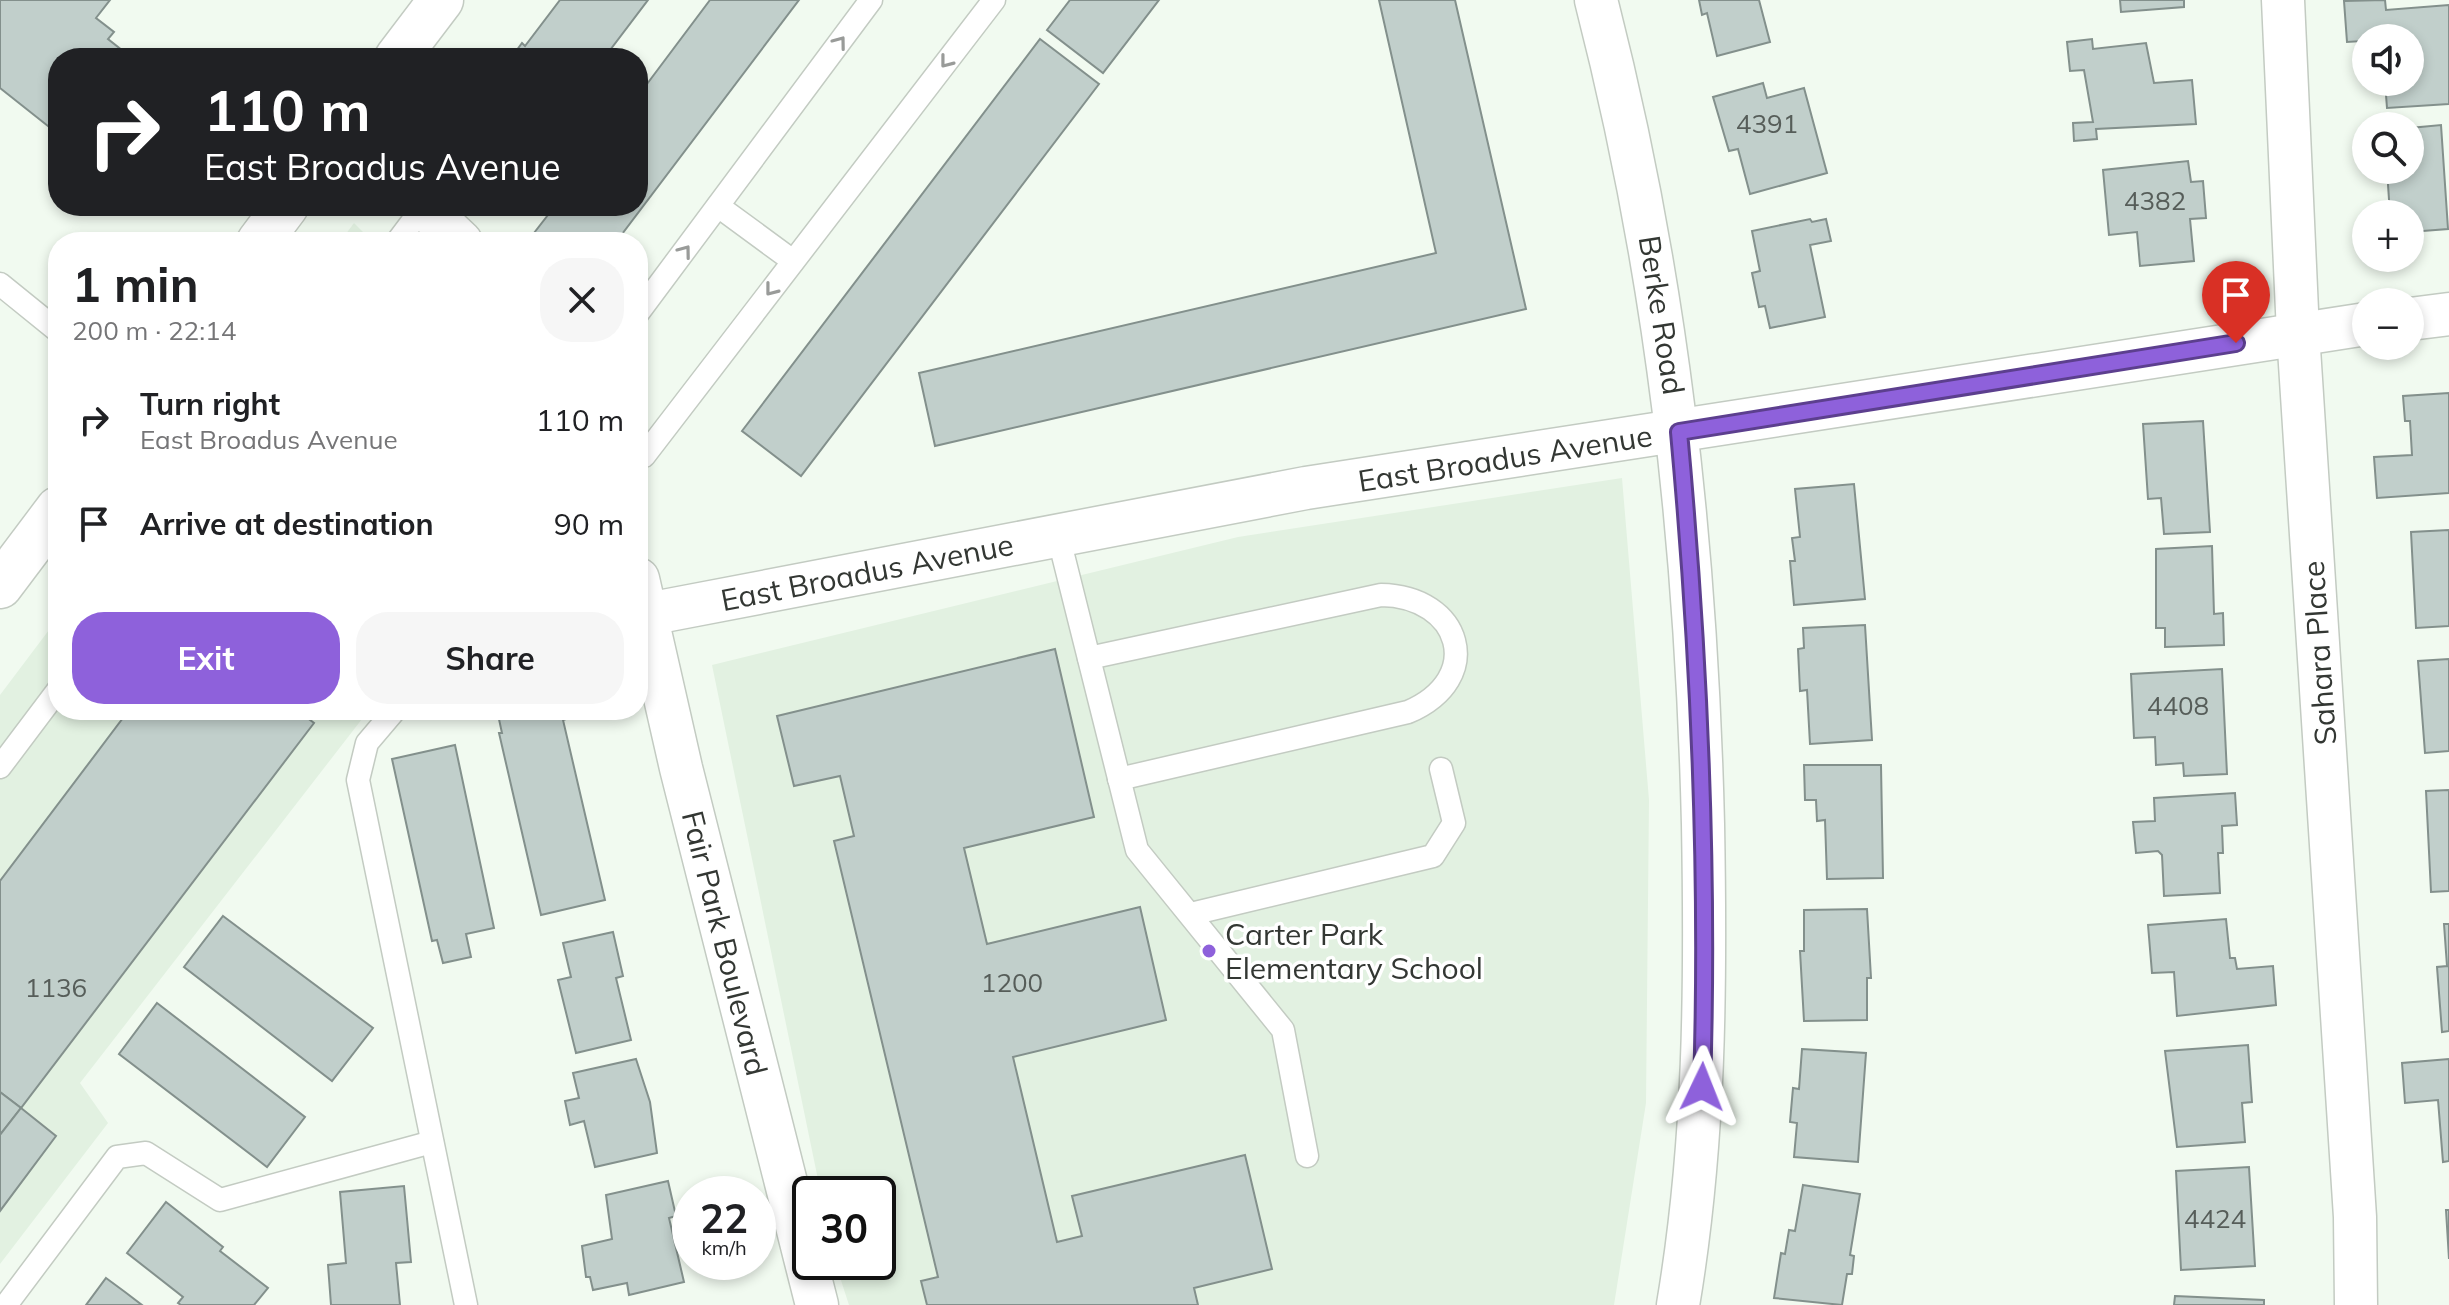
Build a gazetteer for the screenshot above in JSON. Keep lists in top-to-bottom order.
{
  "streets": {
    "street": [
      "Berke Road",
      "East Broadus Avenue",
      "Sahara Place",
      "Fair Park Boulevard"
    ]
  },
  "crossings": [
    ["Berke Road", "East Broadus Avenue"],
    ["East Broadus Avenue", "Sahara Place"]
  ],
  "places": ["Carter Park Elementary School"],
  "house_numbers": [
    "4391",
    "4382",
    "4408",
    "1200",
    "1136",
    "4424"
  ],
  "page": {
    "map_buttons": ["+", "−"],
    "turn": ["110 m", "East Broadus Avenue"],
    "heading": ["1 min", "200 m · 22:14"],
    "list": [
      {
        "name": "Turn right",
        "note": "East Broadus Avenue",
        "value": "110 m"
      },
      {
        "name": "Arrive at destination",
        "value": "90 m"
      }
    ],
    "buttons": ["Exit", "Share"],
    "speed": "22 km/h",
    "limit": "30"
  }
}
